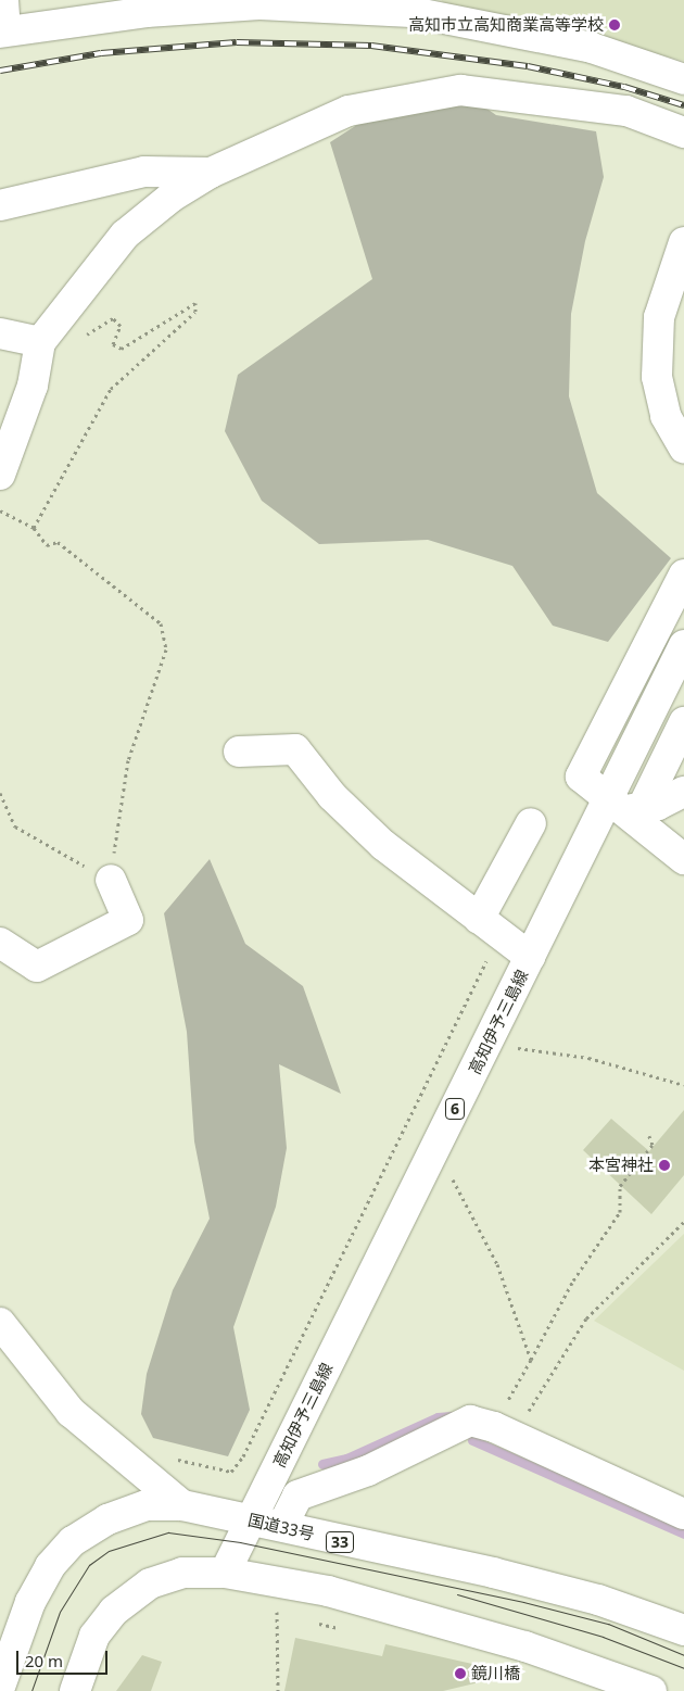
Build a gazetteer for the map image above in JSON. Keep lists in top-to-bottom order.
{
  "streets": {
    "main road": [
      "高知伊予三島線",
      "6",
      "国道33号",
      "33"
    ]
  },
  "crossings": [
    ["高知伊予三島線", "国道33号"]
  ],
  "places": ["高知市立高知商業高等学校", "本宮神社", "鏡川橋"],
  "scale_bar": "20 m"
}
